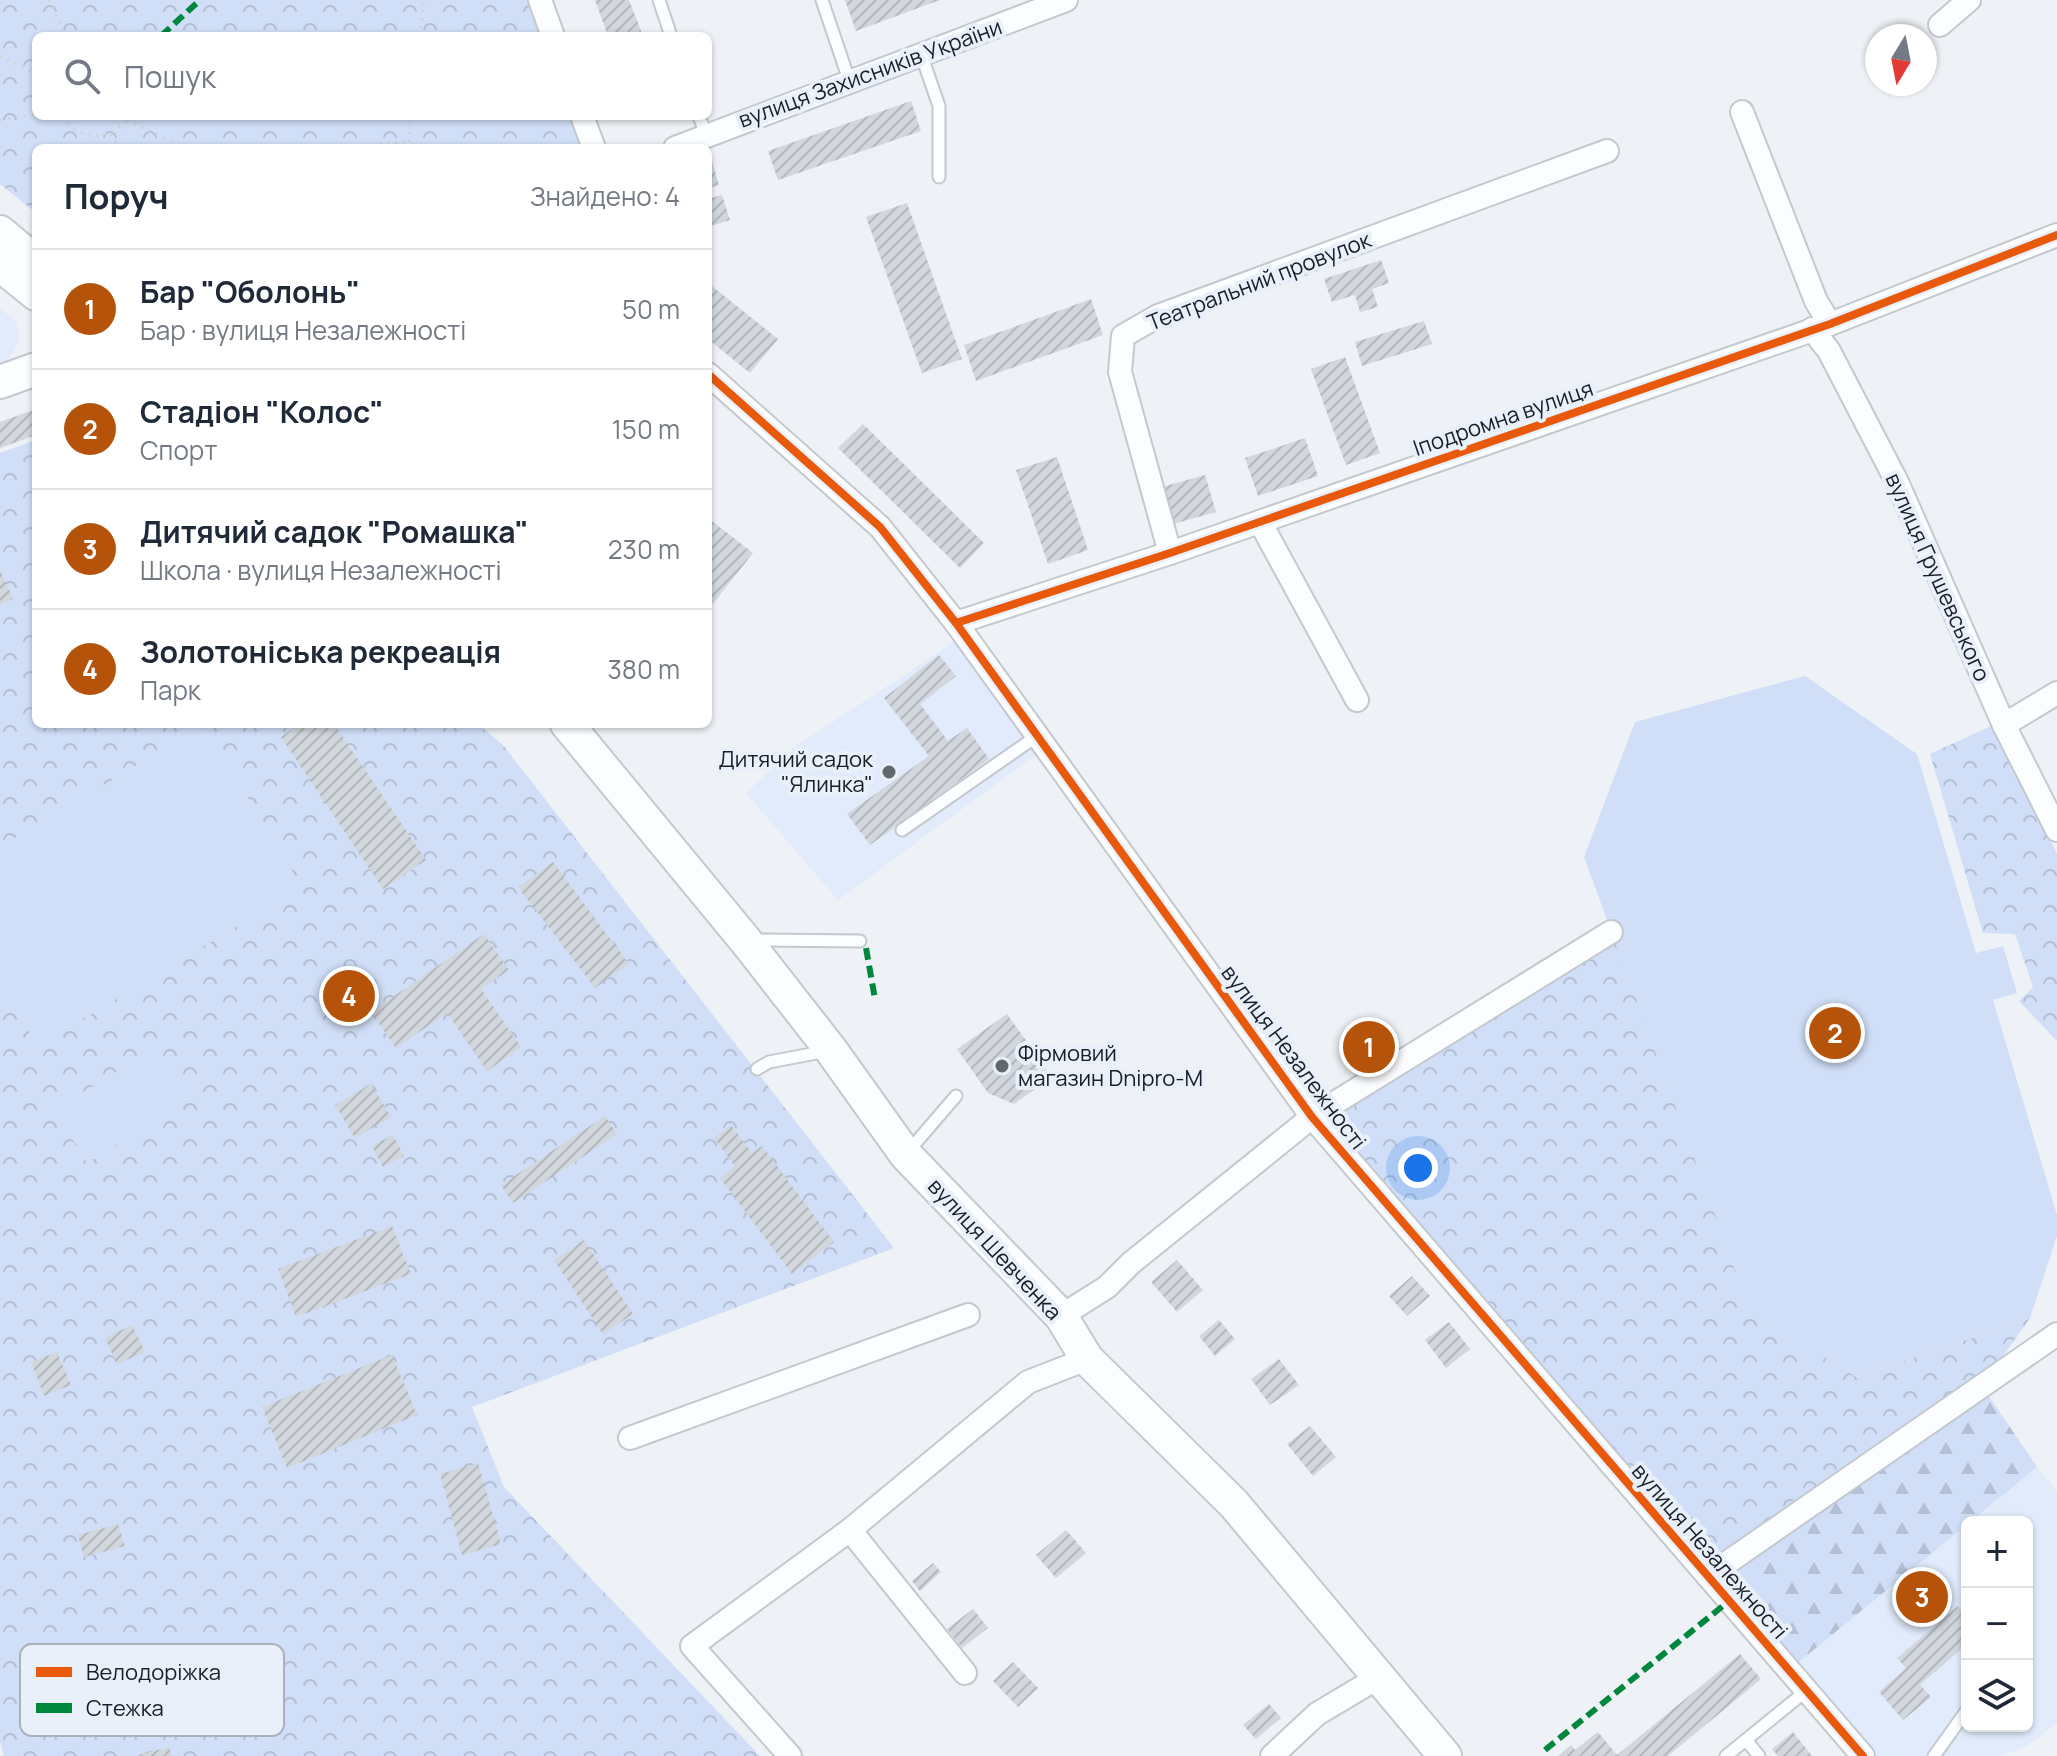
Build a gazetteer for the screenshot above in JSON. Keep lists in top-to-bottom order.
{
  "streets": {
    "main road": ["вулиця Шевченка"],
    "street": [
      "вулиця Захисників України",
      "Театральний провулок",
      "Іподромна вулиця",
      "вулиця Грушевського",
      "вулиця Незалежності"
    ]
  },
  "crossings": [
    ["Театральний провулок", "Іподромна вулиця"],
    ["Іподромна вулиця", "вулиця Грушевського"],
    ["Іподромна вулиця", "вулиця Незалежності"]
  ],
  "places": ["Дитячий садок \"Ялинка\"", "Фірмовий магазин Dnipro-M"],
  "legend": ["Велодоріжка", "Стежка"],
  "north": "bottom",
  "page": {
    "search": "Пошук",
    "heading": ["Поруч", "Знайдено: 4"],
    "list": [
      {
        "mark": "1",
        "name": "Бар \"Оболонь\"",
        "note": "Бар · вулиця Незалежності",
        "value": "50 m"
      },
      {
        "mark": "2",
        "name": "Стадіон \"Колос\"",
        "note": "Спорт",
        "value": "150 m"
      },
      {
        "mark": "3",
        "name": "Дитячий садок \"Ромашка\"",
        "note": "Школа · вулиця Незалежності",
        "value": "230 m"
      },
      {
        "mark": "4",
        "name": "Золотоніська рекреація",
        "note": "Парк",
        "value": "380 m"
      }
    ],
    "pins": [
      "4",
      "2",
      "1",
      "3"
    ],
    "map_buttons": ["+", "−"]
  }
}
